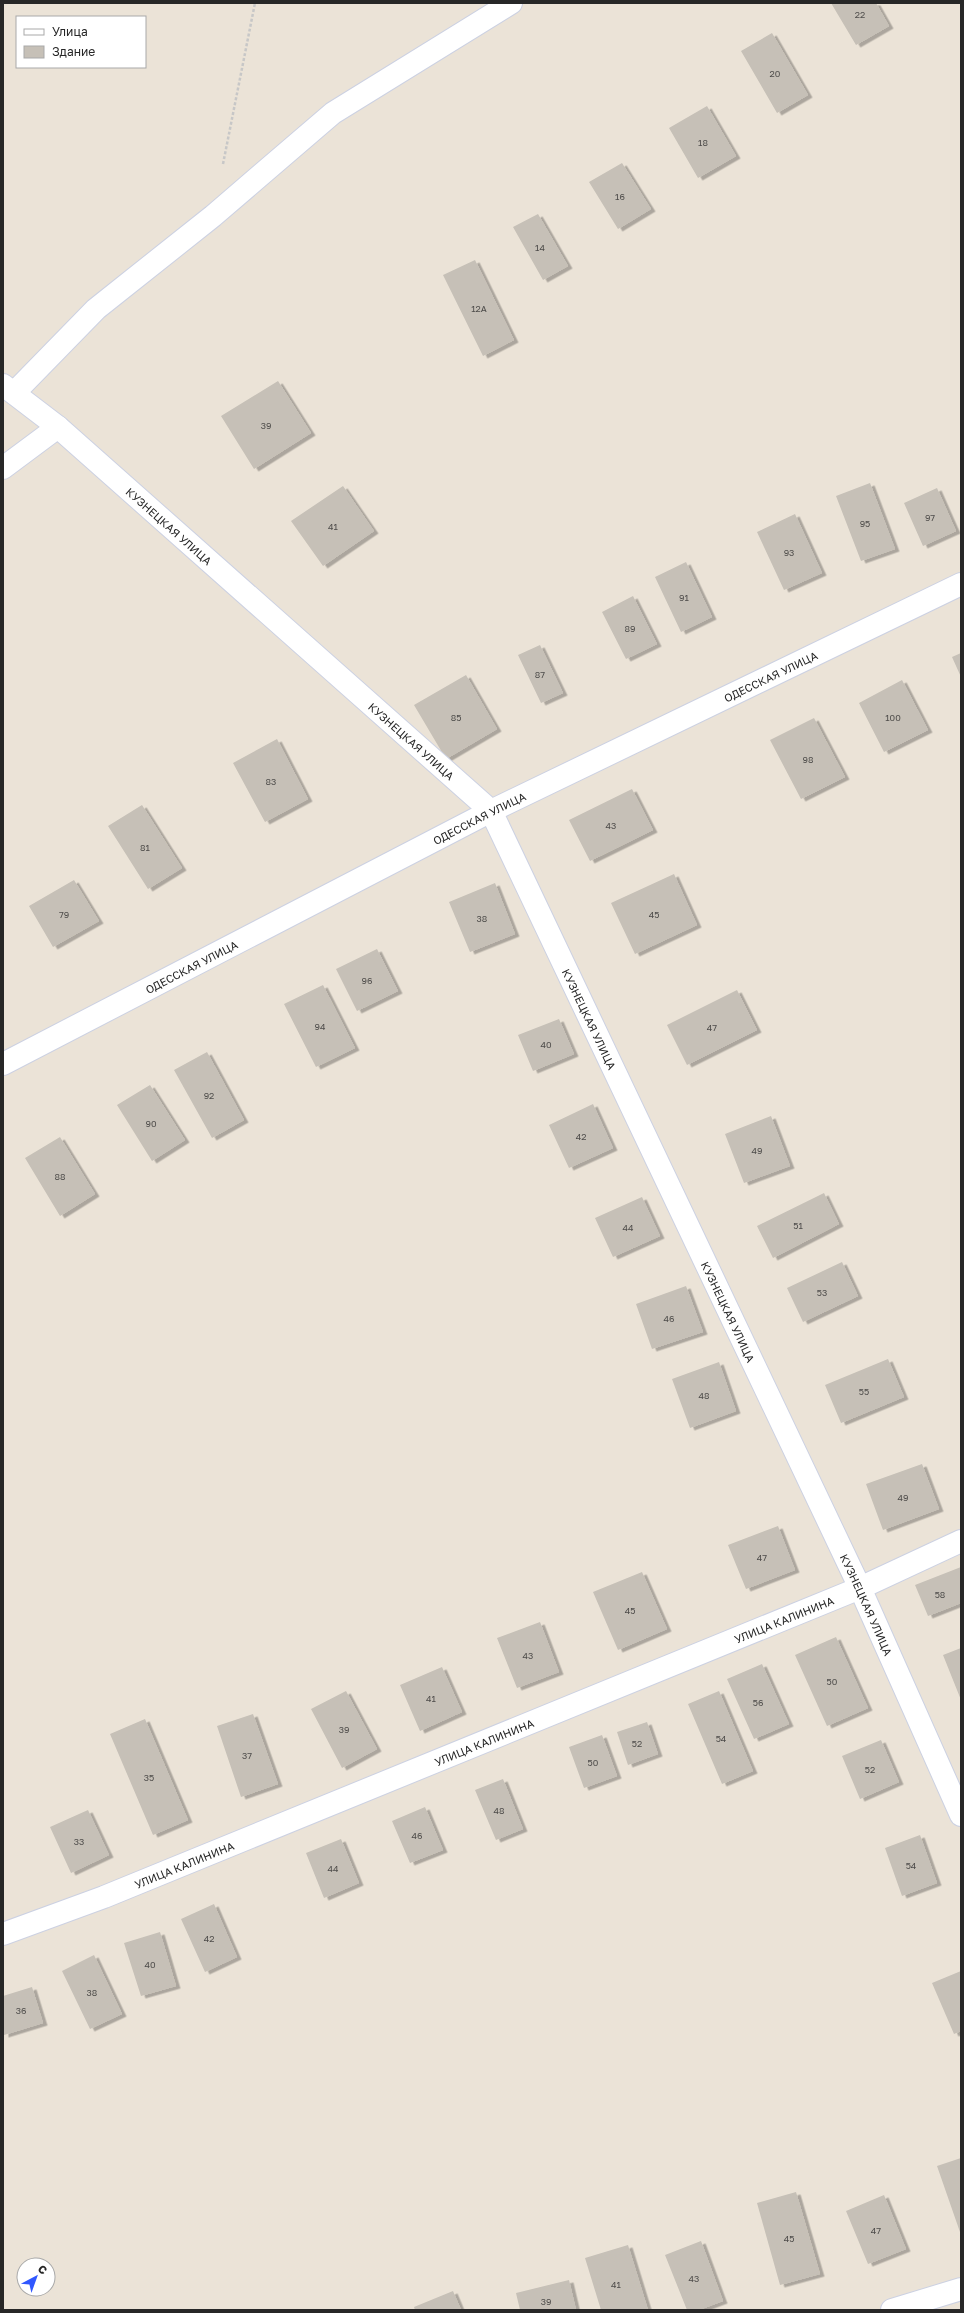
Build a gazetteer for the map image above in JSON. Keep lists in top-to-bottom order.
{
  "streets": {
    "street": ["КУЗНЕЦКАЯ УЛИЦА", "ОДЕССКАЯ УЛИЦА", "УЛИЦА КАЛИНИНА"]
  },
  "crossings": [
    ["КУЗНЕЦКАЯ УЛИЦА", "ОДЕССКАЯ УЛИЦА"],
    ["КУЗНЕЦКАЯ УЛИЦА", "УЛИЦА КАЛИНИНА"]
  ],
  "house_numbers": [
    "22",
    "20",
    "18",
    "16",
    "14",
    "12А",
    "39",
    "97",
    "95",
    "41",
    "93",
    "91",
    "89",
    "87",
    "85",
    "100",
    "98",
    "83",
    "43",
    "81",
    "79",
    "45",
    "38",
    "96",
    "94",
    "47",
    "40",
    "92",
    "90",
    "42",
    "49",
    "88",
    "51",
    "44",
    "53",
    "46",
    "55",
    "48",
    "49",
    "47",
    "58",
    "45",
    "43",
    "50",
    "41",
    "56",
    "39",
    "54",
    "52",
    "37",
    "50",
    "52",
    "35",
    "48",
    "46",
    "33",
    "54",
    "44",
    "42",
    "40",
    "38",
    "36",
    "47",
    "45",
    "43",
    "41",
    "39"
  ],
  "legend": ["Улица", "Здание"],
  "north": "top right"
}
